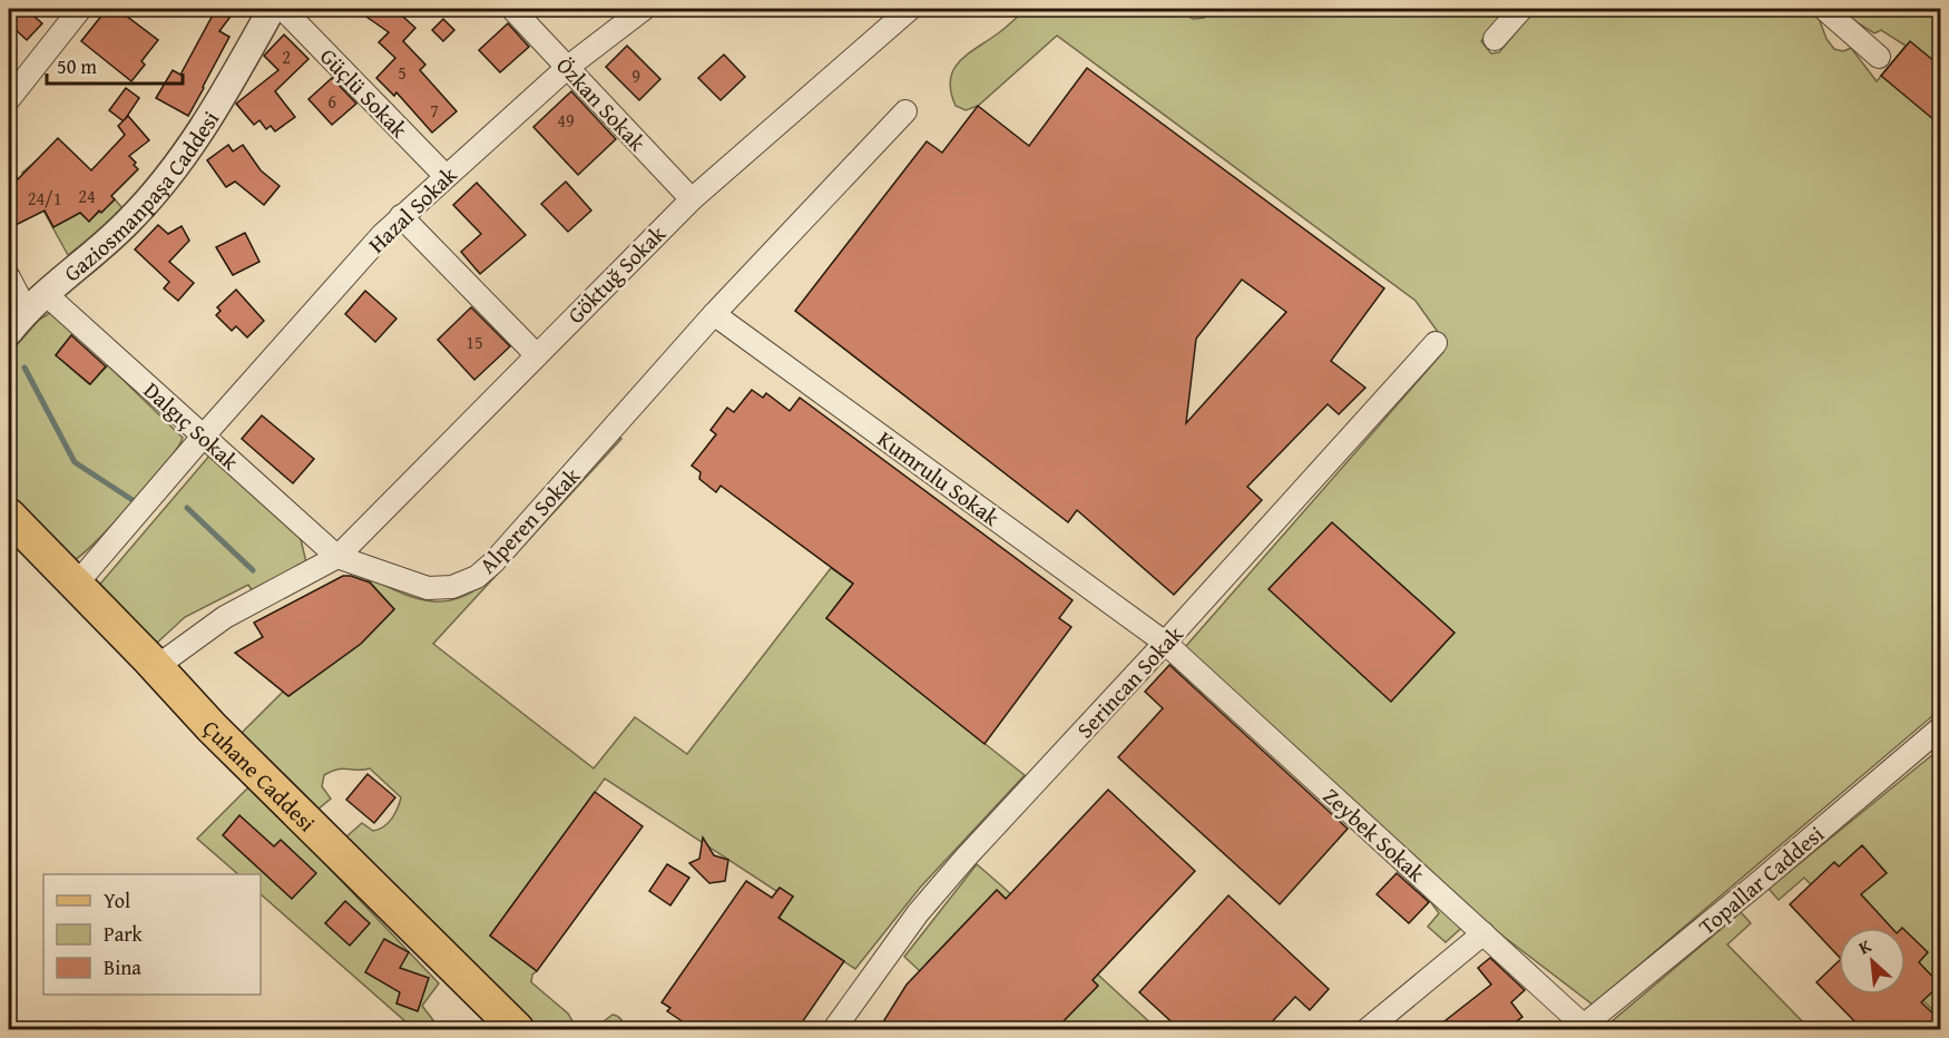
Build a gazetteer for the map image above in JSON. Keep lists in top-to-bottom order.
{
  "streets": {
    "main road": ["Çuhane Caddesi"],
    "street": [
      "Güçlü Sokak",
      "Özkan Sokak",
      "Gaziosmanpaşa Caddesi",
      "Hazal Sokak",
      "Göktuğ Sokak",
      "Dalgıç Sokak",
      "Kumrulu Sokak",
      "Alperen Sokak",
      "Serincan Sokak",
      "Zeybek Sokak",
      "Topallar Caddesi"
    ]
  },
  "crossings": [
    ["Güçlü Sokak", "Hazal Sokak"],
    ["Özkan Sokak", "Hazal Sokak"],
    ["Özkan Sokak", "Göktuğ Sokak"],
    ["Gaziosmanpaşa Caddesi", "Dalgıç Sokak"],
    ["Hazal Sokak", "Dalgıç Sokak"],
    ["Hazal Sokak", "Çuhane Caddesi"],
    ["Göktuğ Sokak", "Dalgıç Sokak"],
    ["Göktuğ Sokak", "Alperen Sokak"],
    ["Dalgıç Sokak", "Alperen Sokak"],
    ["Kumrulu Sokak", "Alperen Sokak"],
    ["Kumrulu Sokak", "Serincan Sokak"],
    ["Kumrulu Sokak", "Zeybek Sokak"],
    ["Serincan Sokak", "Zeybek Sokak"],
    ["Zeybek Sokak", "Topallar Caddesi"]
  ],
  "house_numbers": [
    "2",
    "5",
    "9",
    "6",
    "7",
    "49",
    "24",
    "24/1",
    "15"
  ],
  "legend": ["Yol", "Park", "Bina"],
  "scale_bar": "50 m",
  "north": "top left"
}
